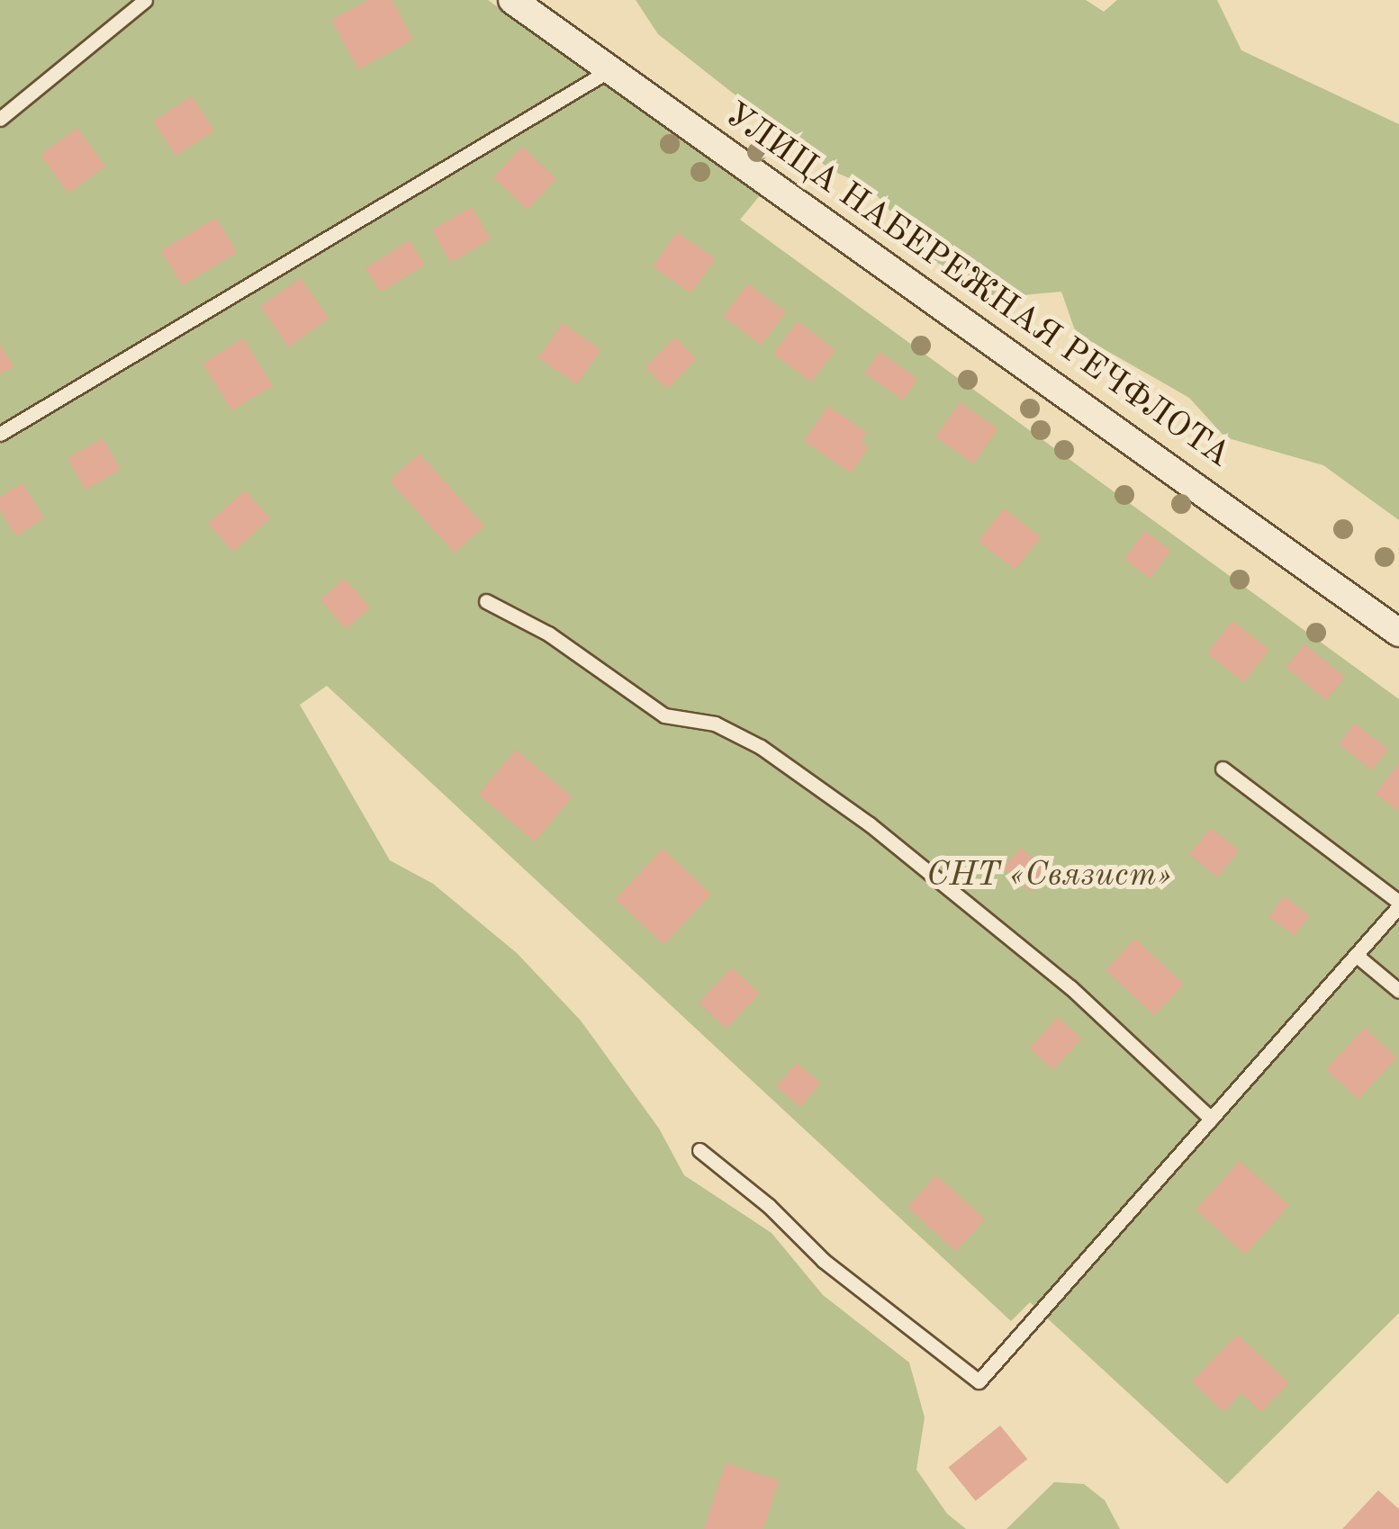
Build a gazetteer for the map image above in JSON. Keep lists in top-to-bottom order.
{
  "streets": {
    "street": ["УЛИЦА НАБЕРЕЖНАЯ РЕЧФЛОТА"]
  },
  "parks": ["СНТ «Связист»"]
}
